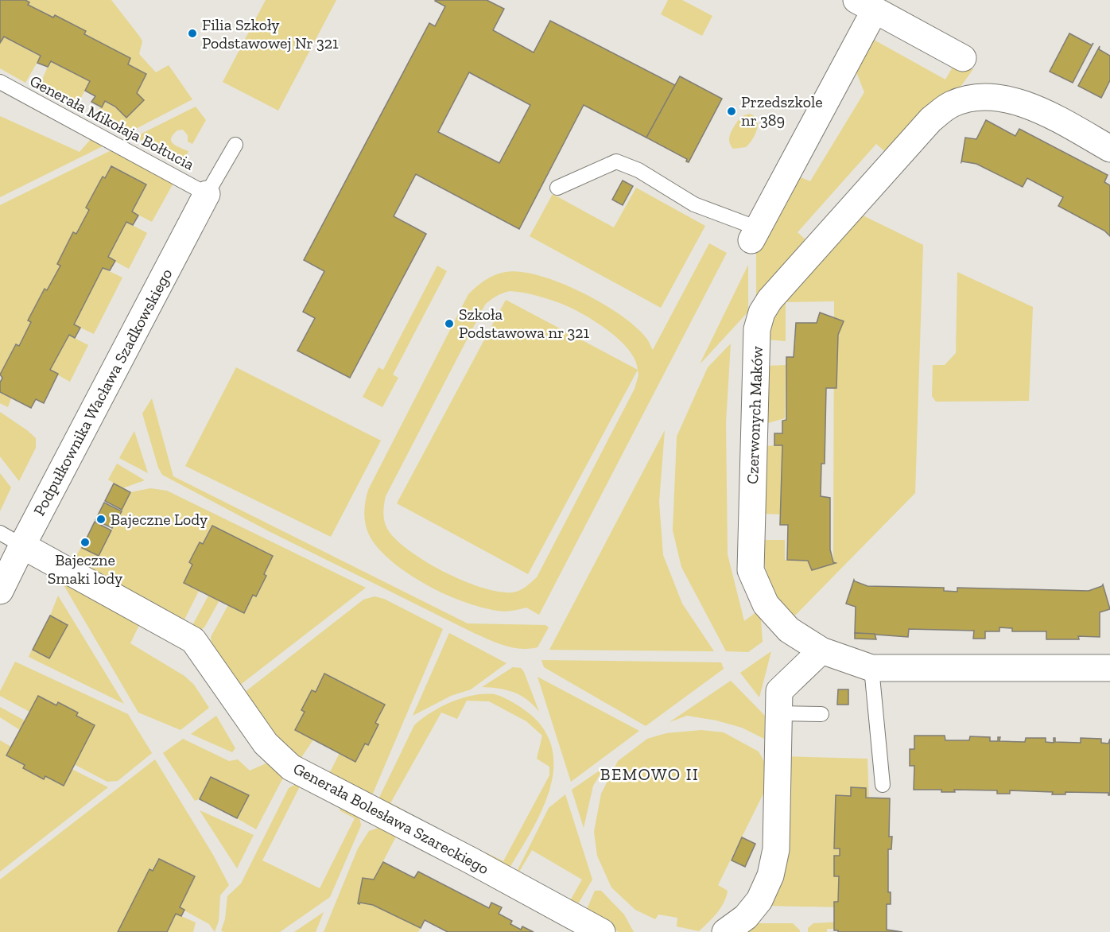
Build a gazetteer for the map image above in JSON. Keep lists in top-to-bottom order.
{
  "streets": {
    "street": ["Podpułkownika Wacława Szadkowskiego", "Czerwonych Maków", "Generała Bolesława Szareckiego"],
    "lane": ["Generała Mikołaja Bołtucia"]
  },
  "crossings": [
    ["Generała Mikołaja Bołtucia", "Podpułkownika Wacława Szadkowskiego"],
    ["Podpułkownika Wacława Szadkowskiego", "Generała Bolesława Szareckiego"]
  ],
  "districts": ["BEMOWO II"],
  "places": [
    "Filia Szkoły Podstawowej Nr 321",
    "Przedszkole nr 389",
    "Szkoła Podstawowa nr 321",
    "Bajeczne Lody",
    "Bajeczne Smaki lody"
  ]
}
